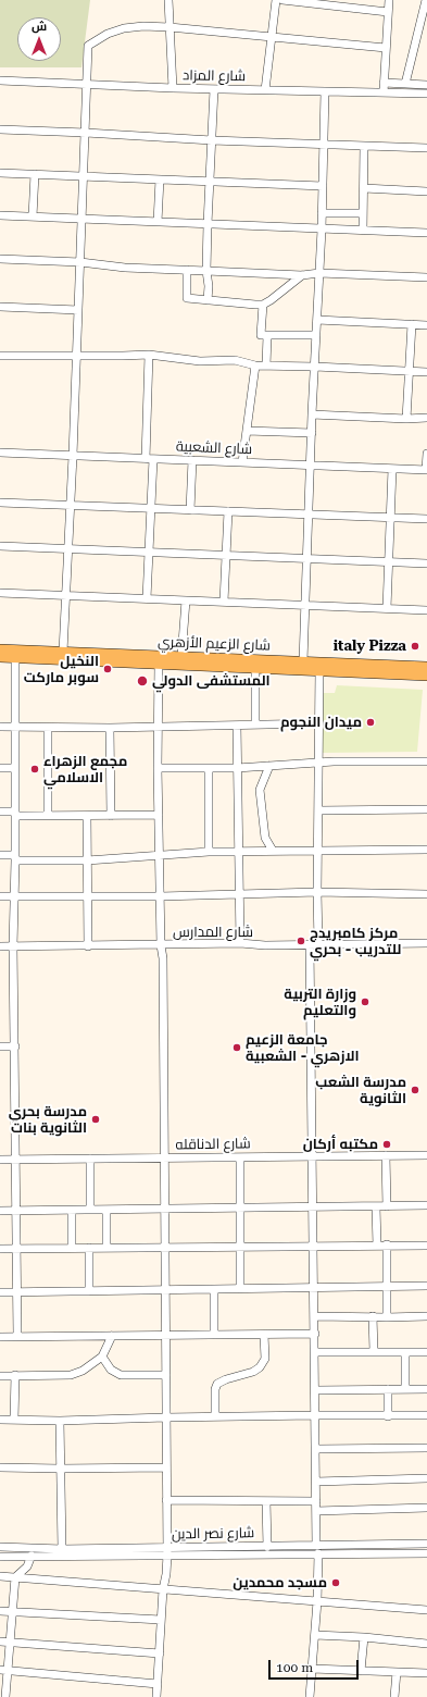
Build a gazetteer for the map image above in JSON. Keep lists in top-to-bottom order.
{
  "streets": {
    "main road": ["شارع الزعيم الأزهري"],
    "street": [
      "شارع المزاد",
      "شارع الشعبية",
      "شارع المدارس",
      "شارع الدناقله",
      "شارع نصر الدين"
    ]
  },
  "places": [
    "italy Pizza",
    "النخيل سوبر ماركت",
    "المستشفى الدولي",
    "ميدان النجوم",
    "مجمع الزهراء الاسلامي",
    "مركز كامبريدج للتدريب - بحري",
    "وزارة التربية والتعليم",
    "جامعة الزعيم الازهري - الشعبية",
    "مدرسة الشعب الثانوية",
    "مدرسة بحري الثانوية بنات",
    "مكتبه أركان",
    "مسجد محمدين"
  ],
  "scale_bar": "100 m",
  "north": "top"
}
